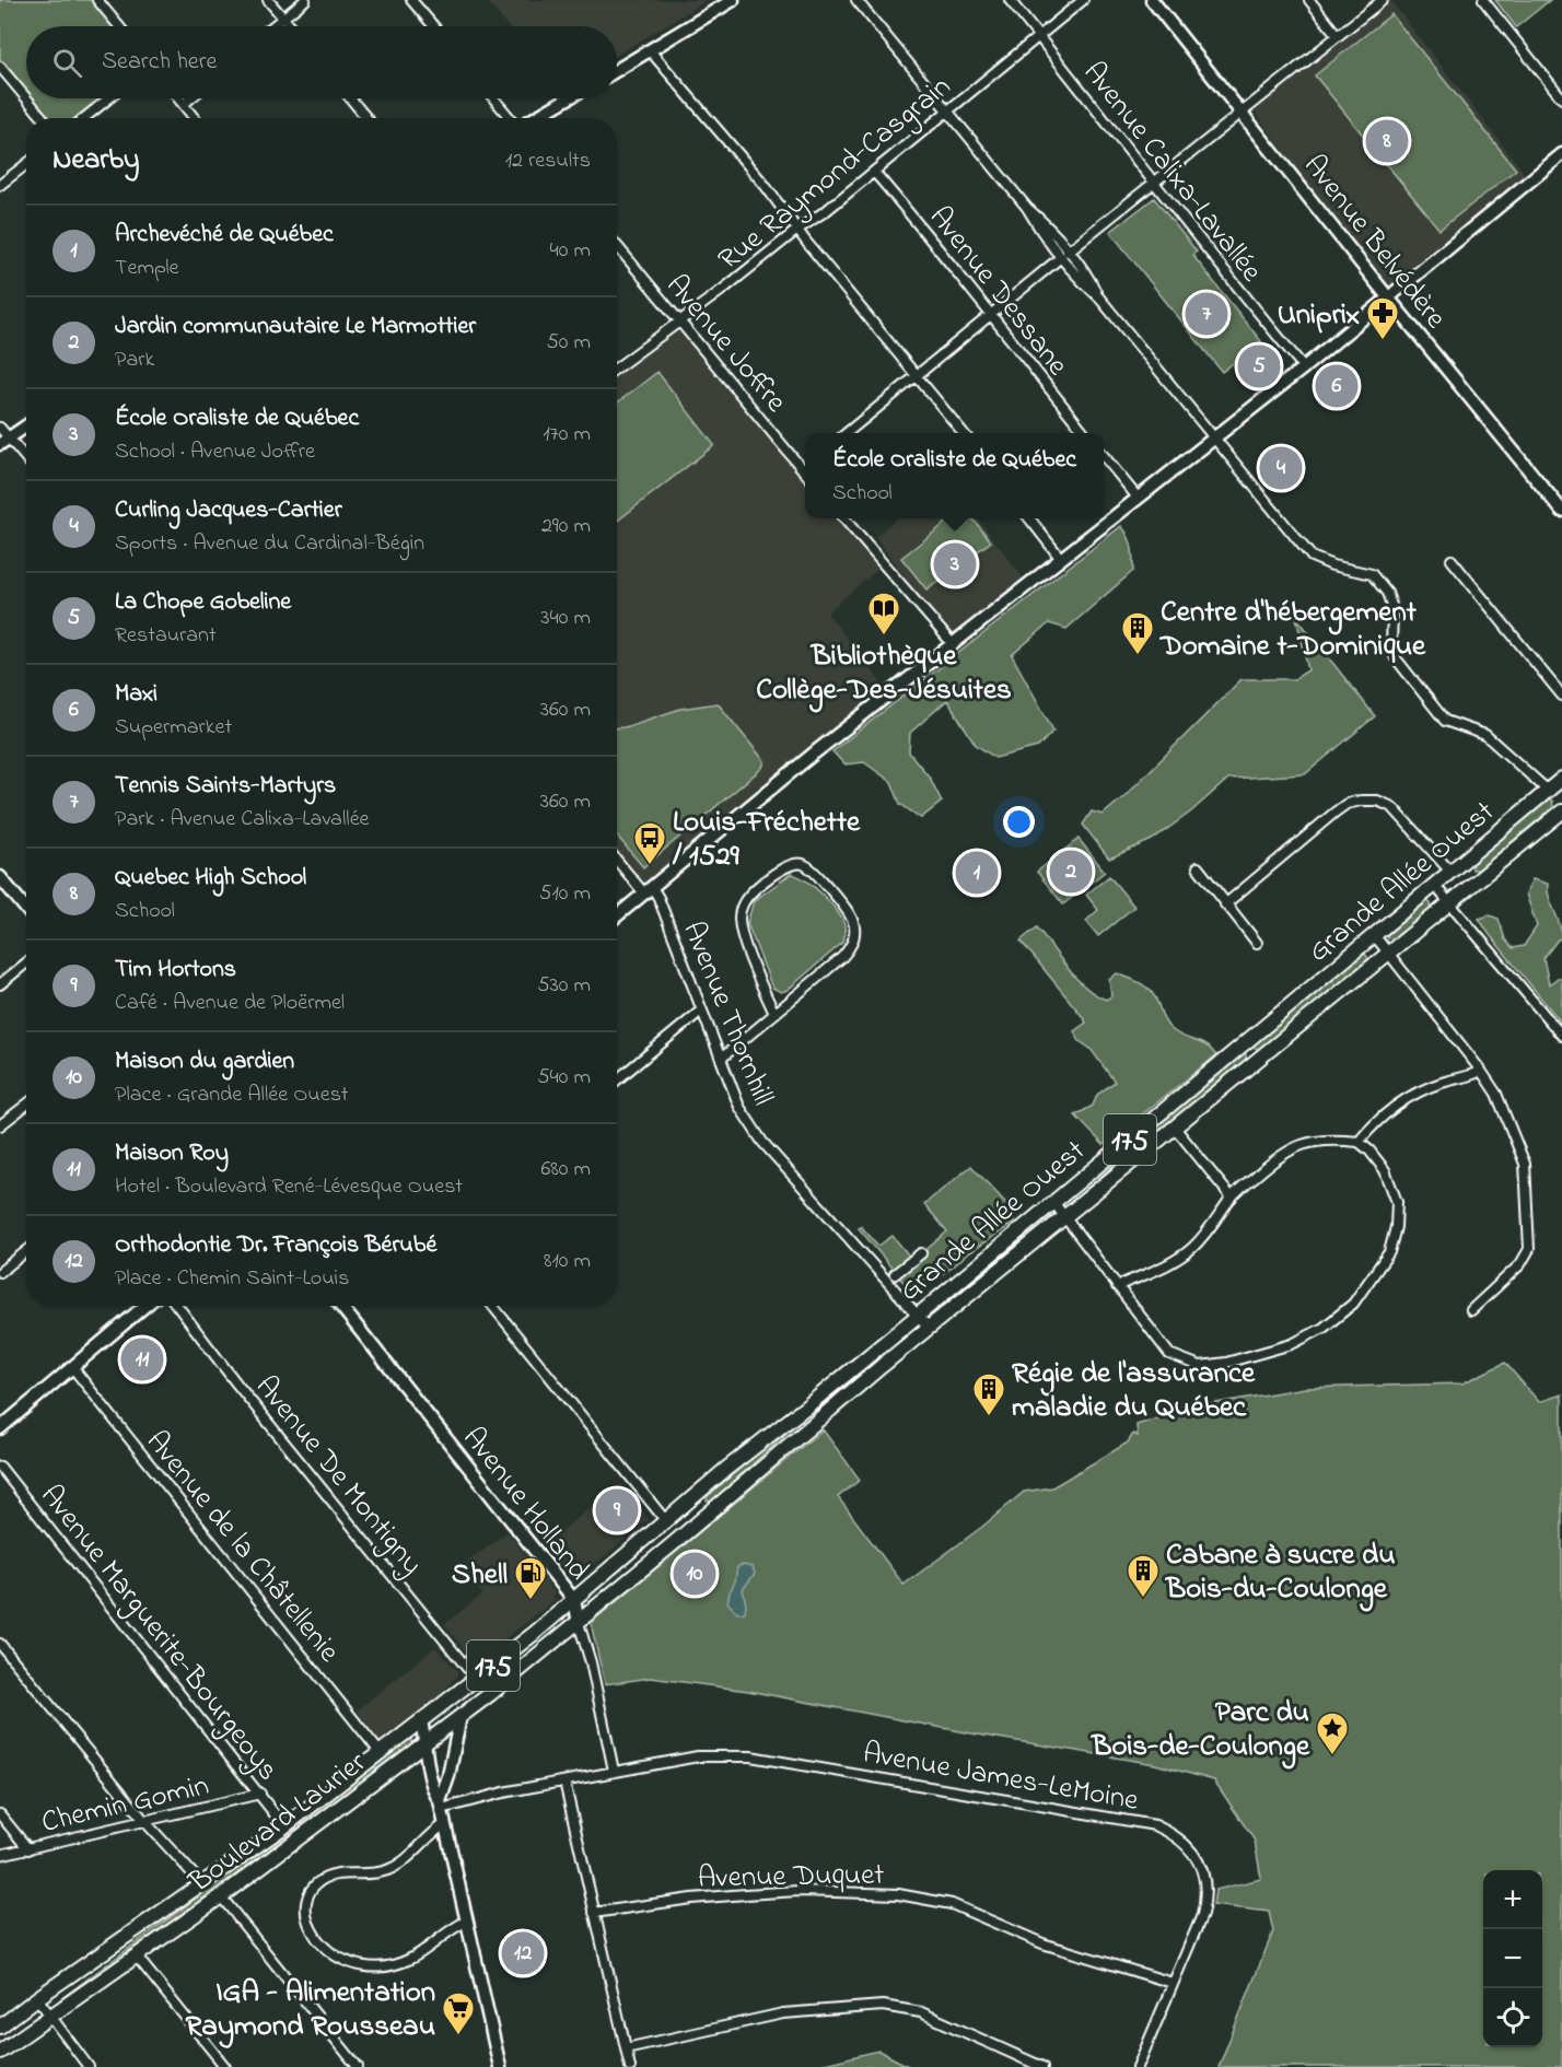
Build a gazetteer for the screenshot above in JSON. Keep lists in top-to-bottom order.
{
  "streets": {
    "main road": [
      "Avenue Belvédère",
      "Grande Allée Ouest",
      "175",
      "Avenue Holland",
      "Boulevard Laurier"
    ],
    "street": [
      "Avenue Calixa-Lavallée",
      "Rue Raymond-Casgrain",
      "Avenue Dessane",
      "Avenue Joffre",
      "Avenue Thornhill",
      "Avenue De Montigny",
      "Avenue de la Châtellenie",
      "Avenue Marguerite-Bourgeoys",
      "Avenue James-LeMoine",
      "Chemin Gomin",
      "Avenue Duquet"
    ]
  },
  "crossings": [
    ["Avenue Calixa-Lavallée", "Rue Raymond-Casgrain"],
    ["Rue Raymond-Casgrain", "Avenue Dessane"],
    ["Rue Raymond-Casgrain", "Avenue Joffre"],
    ["Grande Allée Ouest", "Avenue Thornhill"],
    ["Grande Allée Ouest", "Avenue Holland"],
    ["Grande Allée Ouest", "Boulevard Laurier"],
    ["Avenue De Montigny", "Boulevard Laurier"],
    ["Avenue Holland", "Avenue James-LeMoine"],
    ["Avenue Holland", "Boulevard Laurier"],
    ["Avenue de la Châtellenie", "Boulevard Laurier"],
    ["Avenue Marguerite-Bourgeoys", "Chemin Gomin"],
    ["Avenue Marguerite-Bourgeoys", "Boulevard Laurier"],
    ["Avenue James-LeMoine", "Avenue Duquet"]
  ],
  "places": {
    "pharmacy": ["Uniprix"],
    "library": ["Bibliothèque Collège-Des-Jésuites"],
    "building": ["Centre d'hébergement Domaine t-Dominique", "Régie de l'assurance maladie du Québec", "Cabane à sucre du Bois-du-Coulonge"],
    "bus stop": ["Louis-Fréchette / 1529"],
    "fuel station": ["Shell"],
    "place": ["Parc du Bois-de-Coulonge"],
    "supermarket": ["IGA - Alimentation Raymond Rousseau"]
  },
  "page": {
    "search": "Search here",
    "pins": [
      "8",
      "7",
      "5",
      "6",
      "4",
      "3",
      "2",
      "1",
      "11",
      "9",
      "10",
      "12"
    ],
    "heading": ["Nearby", "12 results"],
    "list": [
      {
        "mark": "1",
        "name": "Archevéché de Québec",
        "note": "Temple",
        "value": "40 m"
      },
      {
        "mark": "2",
        "name": "Jardin communautaire Le Marmottier",
        "note": "Park",
        "value": "50 m"
      },
      {
        "mark": "3",
        "name": "École Oraliste de Québec",
        "note": "School · Avenue Joffre",
        "value": "170 m"
      },
      {
        "mark": "4",
        "name": "Curling Jacques-Cartier",
        "note": "Sports · Avenue du Cardinal-Bégin",
        "value": "290 m"
      },
      {
        "mark": "5",
        "name": "La Chope Gobeline",
        "note": "Restaurant",
        "value": "340 m"
      },
      {
        "mark": "6",
        "name": "Maxi",
        "note": "Supermarket",
        "value": "360 m"
      },
      {
        "mark": "7",
        "name": "Tennis Saints-Martyrs",
        "note": "Park · Avenue Calixa-Lavallée",
        "value": "360 m"
      },
      {
        "mark": "8",
        "name": "Quebec High School",
        "note": "School",
        "value": "510 m"
      },
      {
        "mark": "9",
        "name": "Tim Hortons",
        "note": "Café · Avenue de Ploërmel",
        "value": "530 m"
      },
      {
        "mark": "10",
        "name": "Maison du gardien",
        "note": "Place · Grande Allée Ouest",
        "value": "540 m"
      },
      {
        "mark": "11",
        "name": "Maison Roy",
        "note": "Hotel · Boulevard René-Lévesque Ouest",
        "value": "680 m"
      },
      {
        "mark": "12",
        "name": "Orthodontie Dr. François Bérubé",
        "note": "Place · Chemin Saint-Louis",
        "value": "810 m"
      }
    ],
    "popup": ["École Oraliste de Québec", "School"],
    "map_buttons": ["+", "−"]
  }
}
